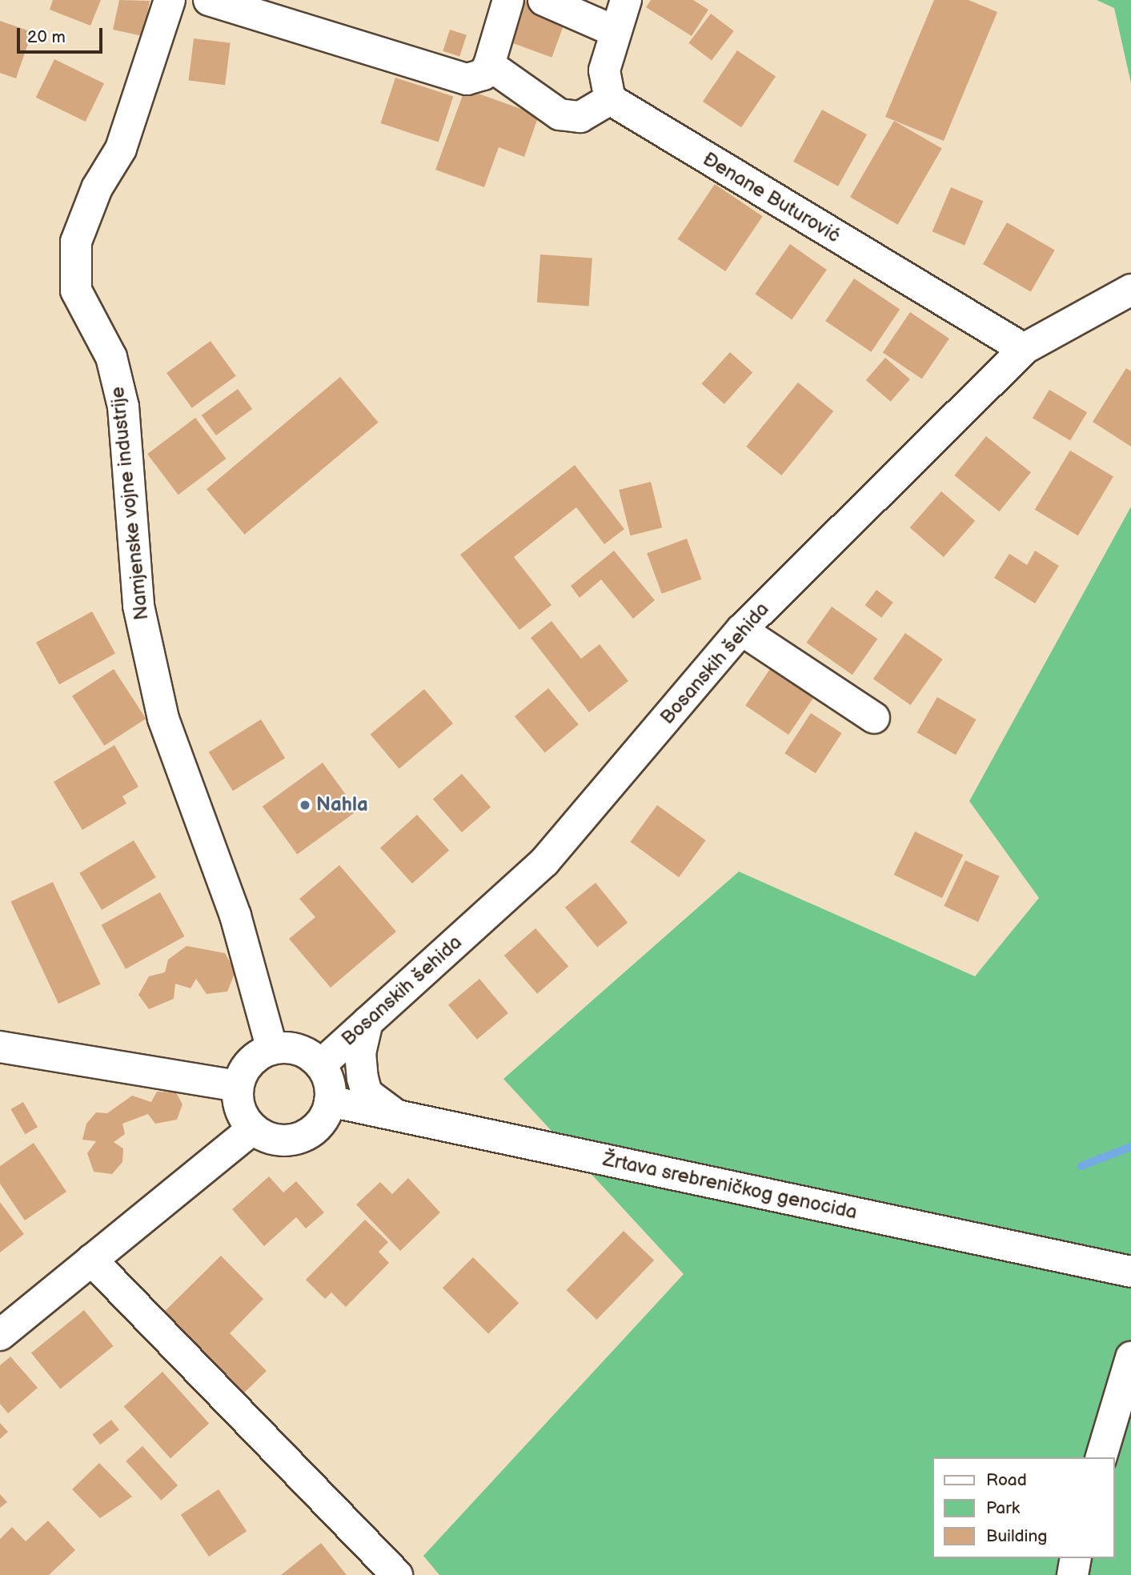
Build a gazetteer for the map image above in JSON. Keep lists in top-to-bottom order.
{
  "streets": {
    "street": [
      "Đenane Buturović",
      "Namjenske vojne industrije",
      "Bosanskih šehida",
      "Žrtava srebreničkog genocida"
    ]
  },
  "crossings": [
    ["Đenane Buturović", "Bosanskih šehida"],
    ["Namjenske vojne industrije", "Bosanskih šehida"],
    ["Namjenske vojne industrije", "Žrtava srebreničkog genocida"],
    ["Bosanskih šehida", "Žrtava srebreničkog genocida"]
  ],
  "places": ["Nahla"],
  "legend": ["Road", "Park", "Building"],
  "scale_bar": "20 m"
}
